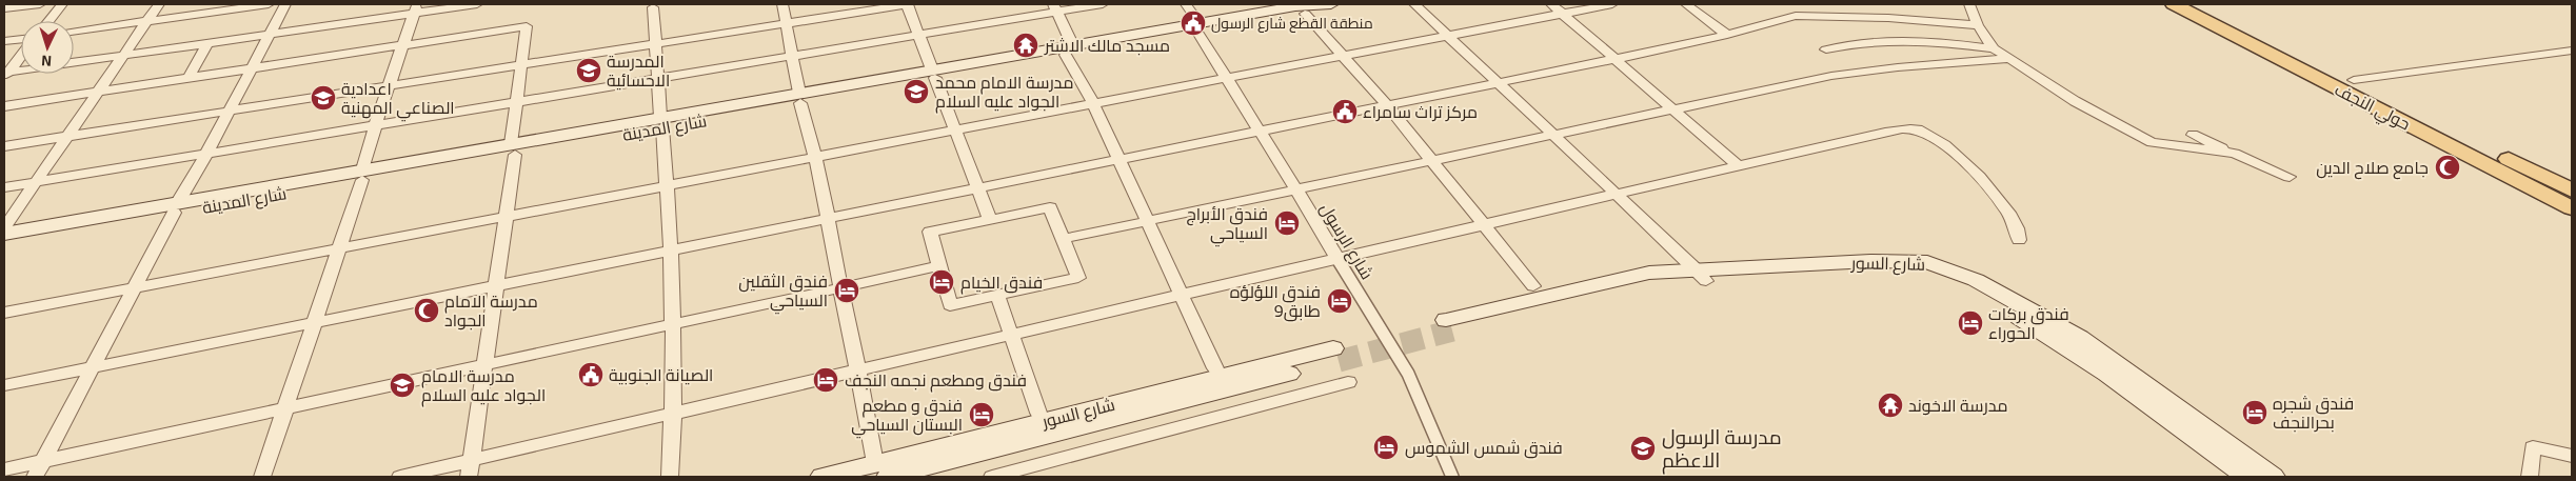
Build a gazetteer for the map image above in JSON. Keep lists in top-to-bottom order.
{
  "streets": {
    "main road": ["حولي النجف", "شارع المدينة", "شارع السور"],
    "street": ["شارع الرسول"]
  },
  "crossings": [
    ["شارع المدينة", "شارع الرسول"]
  ],
  "places": {
    "public building": ["منطقة القطع شارع الرسول", "مركز تراث سامراء", "الصيانة الجنوبية"],
    "temple": ["مسجد مالك الاشتر", "مدرسة الاخوند"],
    "school or university": [
      "المدرسة الاحسائية",
      "مدرسة الامام محمد الجواد عليه السلام",
      "اعدادية الصناعي المهنية",
      "مدرسة الامام الجواد عليه السلام",
      "مدرسة الرسول الاعظم"
    ],
    "mosque": ["جامع صلاح الدين", "مدرسة الامام الجواد"],
    "hotel": [
      "فندق الأبراج السياحي",
      "فندق الخيام",
      "فندق الثقلين السياحي",
      "فندق اللؤلؤه 9طابق",
      "فندق بركات الحوراء",
      "فندق ومطعم نجمه النجف",
      "فندق شجره بحرالنجف",
      "فندق و مطعم البستان السياحي",
      "فندق شمس الشموس"
    ]
  },
  "north": "bottom"
}
